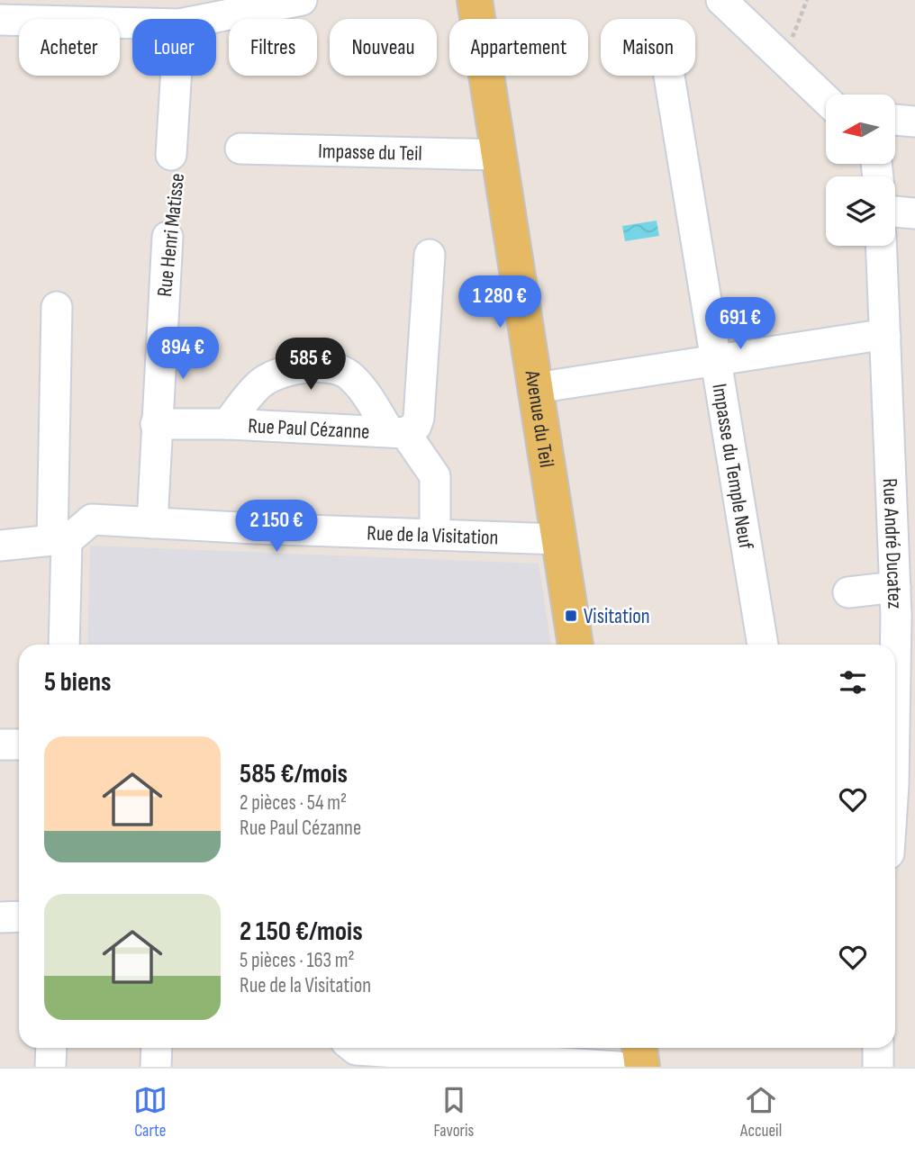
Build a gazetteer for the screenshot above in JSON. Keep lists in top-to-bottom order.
{
  "streets": {
    "main road": ["Avenue du Teil"],
    "street": [
      "Impasse du Teil",
      "Rue Henri Matisse",
      "Rue Paul Cézanne",
      "Impasse du Temple Neuf",
      "Rue de la Visitation",
      "Rue André Ducatez"
    ]
  },
  "crossings": [
    ["Impasse du Teil", "Avenue du Teil"],
    ["Rue Henri Matisse", "Rue Paul Cézanne"],
    ["Rue Henri Matisse", "Rue de la Visitation"],
    ["Avenue du Teil", "Rue de la Visitation"],
    ["Rue Paul Cézanne", "Rue de la Visitation"]
  ],
  "places": {
    "transit": ["Visitation"]
  },
  "north": "left",
  "page": {
    "chip": [
      "Acheter",
      "Louer",
      "Filtres",
      "Nouveau",
      "Appartement",
      "Maison"
    ],
    "price": [
      "1 280 €",
      "691 €",
      "894 €",
      "585 €",
      "2 150 €"
    ],
    "heading": "5 biens",
    "list": [
      {
        "name": "585 €/mois",
        "note": "2 pièces · 54 m² · Rue Paul Cézanne"
      },
      {
        "name": "2 150 €/mois",
        "note": "5 pièces · 163 m² · Rue de la Visitation"
      }
    ],
    "tabs": ["Carte", "Favoris", "Accueil"]
  }
}
